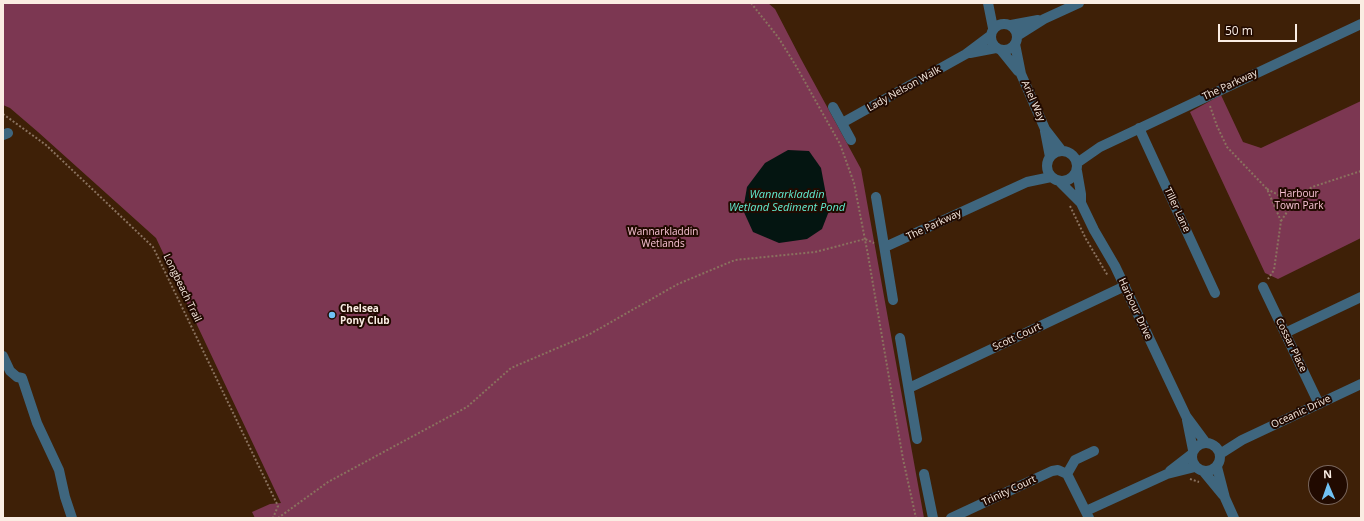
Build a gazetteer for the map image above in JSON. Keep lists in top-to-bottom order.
{
  "streets": {
    "street": [
      "The Parkway",
      "Lady Nelson Walk",
      "Ariel Way",
      "Tiller Lane",
      "Harbour Drive",
      "Scott Court",
      "Cossar Place",
      "Oceanic Drive",
      "Trinity Court"
    ],
    "path": ["Longbeach Trail"]
  },
  "crossings": [
    ["The Parkway", "Ariel Way"],
    ["The Parkway", "Tiller Lane"],
    ["The Parkway", "Harbour Drive"],
    ["Lady Nelson Walk", "Ariel Way"],
    ["Ariel Way", "Harbour Drive"],
    ["Harbour Drive", "Scott Court"],
    ["Harbour Drive", "Oceanic Drive"],
    ["Cossar Place", "Oceanic Drive"]
  ],
  "water": ["Wannarkladdin Wetland Sediment Pond"],
  "parks": ["Harbour Town Park", "Wannarkladdin Wetlands"],
  "places": ["Chelsea Pony Club"],
  "scale_bar": "50 m",
  "north": "top"
}
